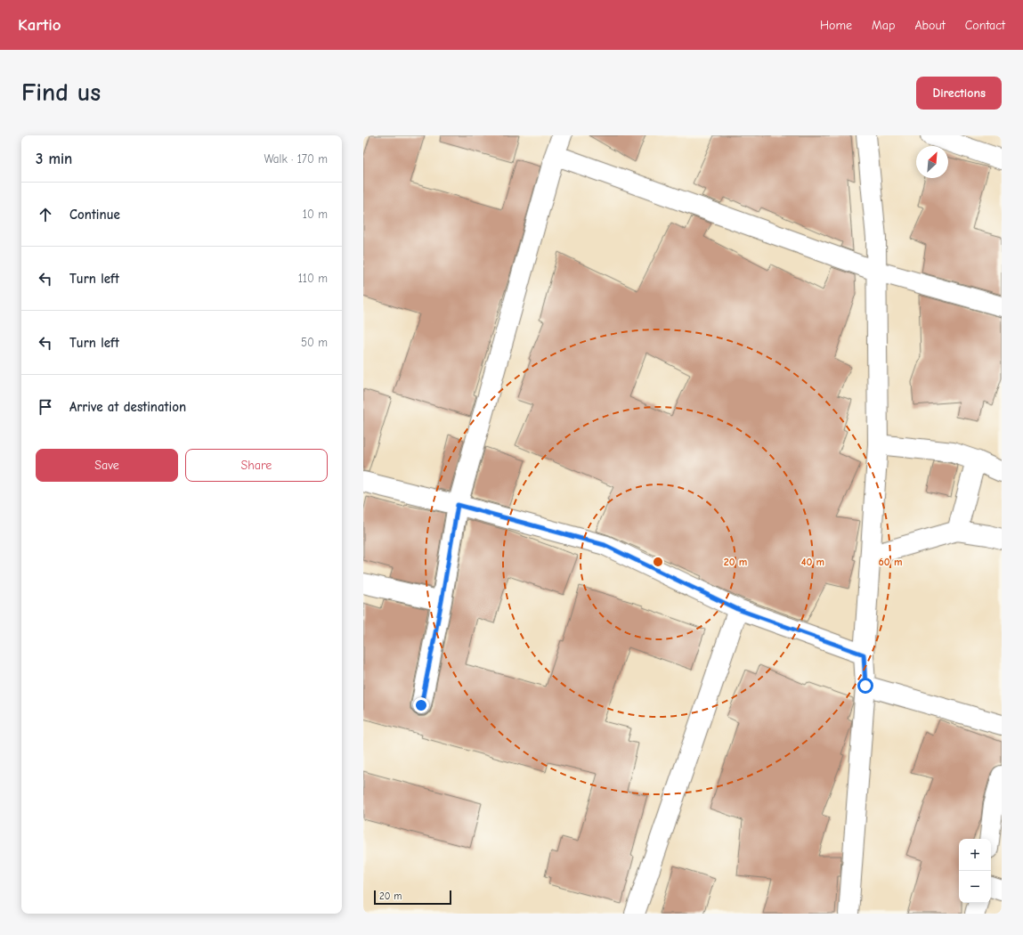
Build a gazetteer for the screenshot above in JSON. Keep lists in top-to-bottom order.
{
  "scale_bar": "20 m",
  "north": "top right",
  "page": {
    "header": "Kartio",
    "nav": [
      "Home",
      "Map",
      "About",
      "Contact"
    ],
    "buttons": [
      "Directions",
      ["Save", "Share"]
    ],
    "title": "Find us",
    "heading": ["3 min", "Walk · 170 m"],
    "list": [
      ["Continue", "10 m"],
      ["Turn left", "110 m"],
      ["Turn left", "50 m"],
      "Arrive at destination"
    ],
    "map_buttons": ["+", "−"],
    "scale": "20 m"
  },
  "rings": ["20 m", "40 m", "60 m"]
}
